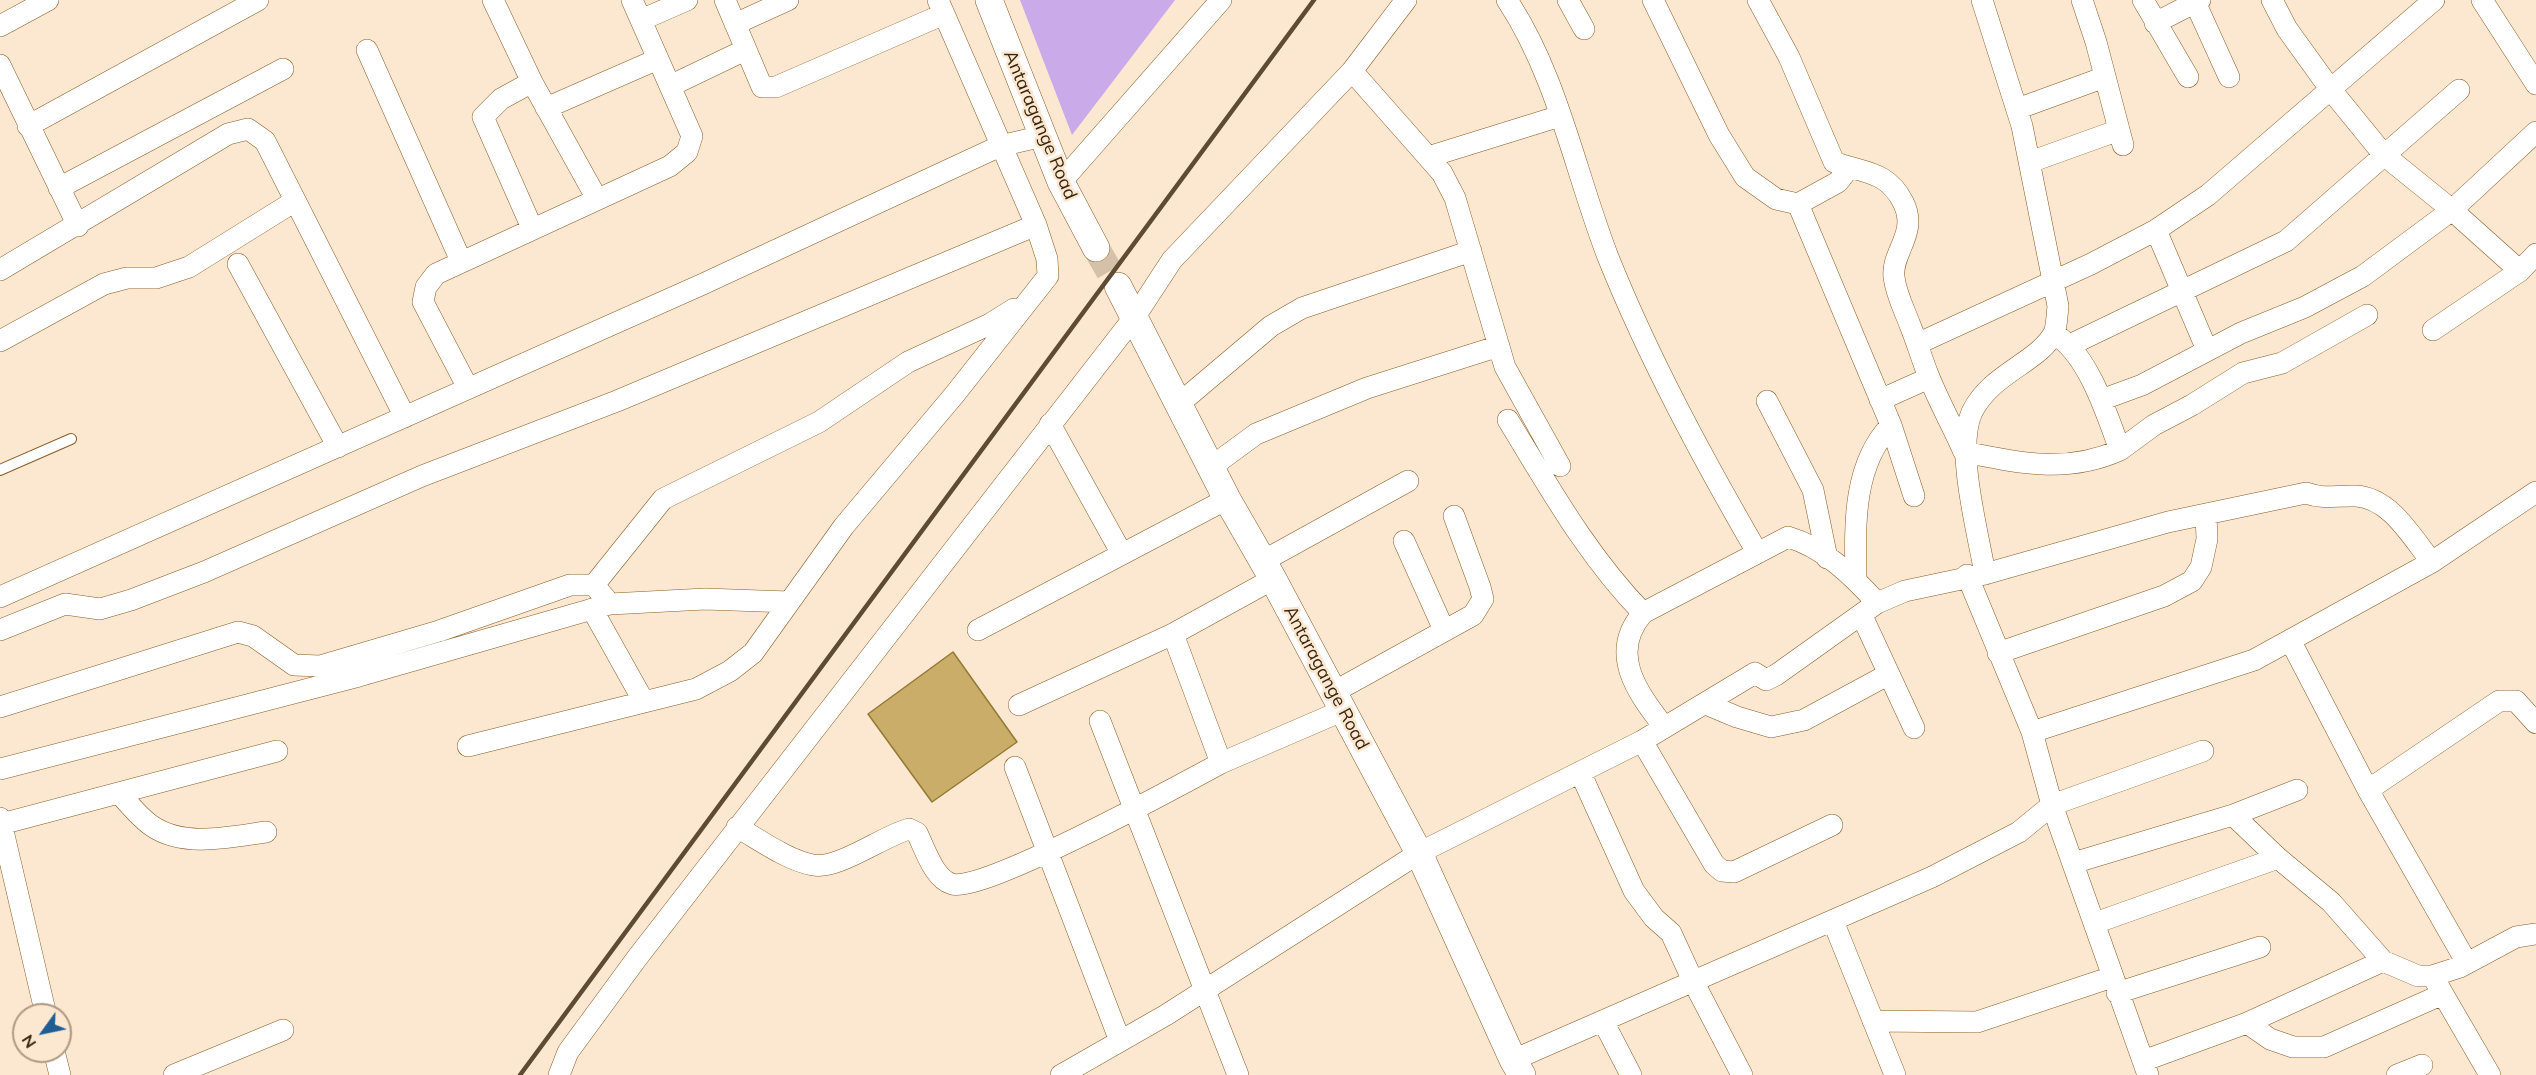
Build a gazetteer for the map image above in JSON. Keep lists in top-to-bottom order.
{
  "streets": {
    "street": ["Antaragange Road"]
  },
  "north": "bottom left"
}
